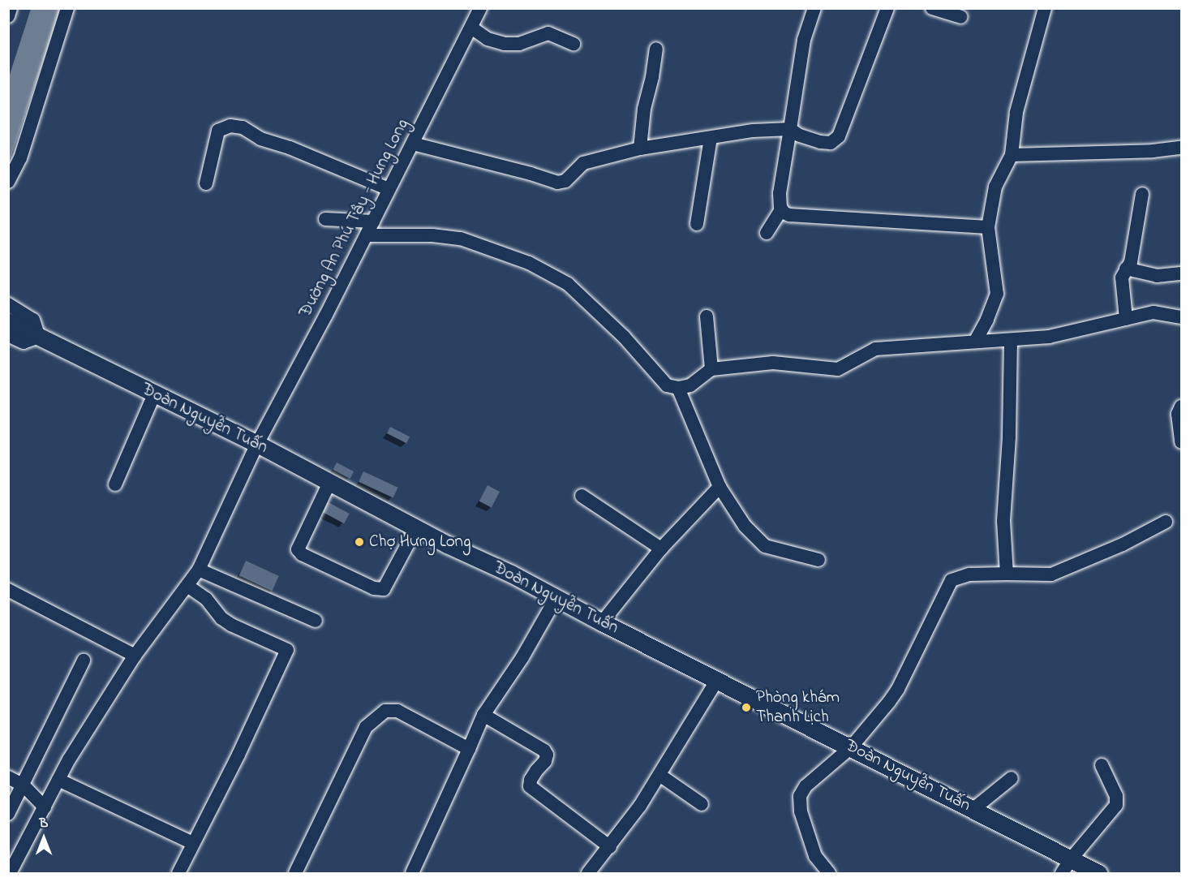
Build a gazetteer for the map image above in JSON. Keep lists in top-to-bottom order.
{
  "streets": {
    "main road": ["Đoàn Nguyễn Tuấn"],
    "street": ["Đường An Phú Tây - Hưng Long"]
  },
  "crossings": [
    ["Đường An Phú Tây - Hưng Long", "Đoàn Nguyễn Tuấn"]
  ],
  "places": ["Chợ Hưng Long", "Phòng khám Thanh Lịch"],
  "north": "top"
}
